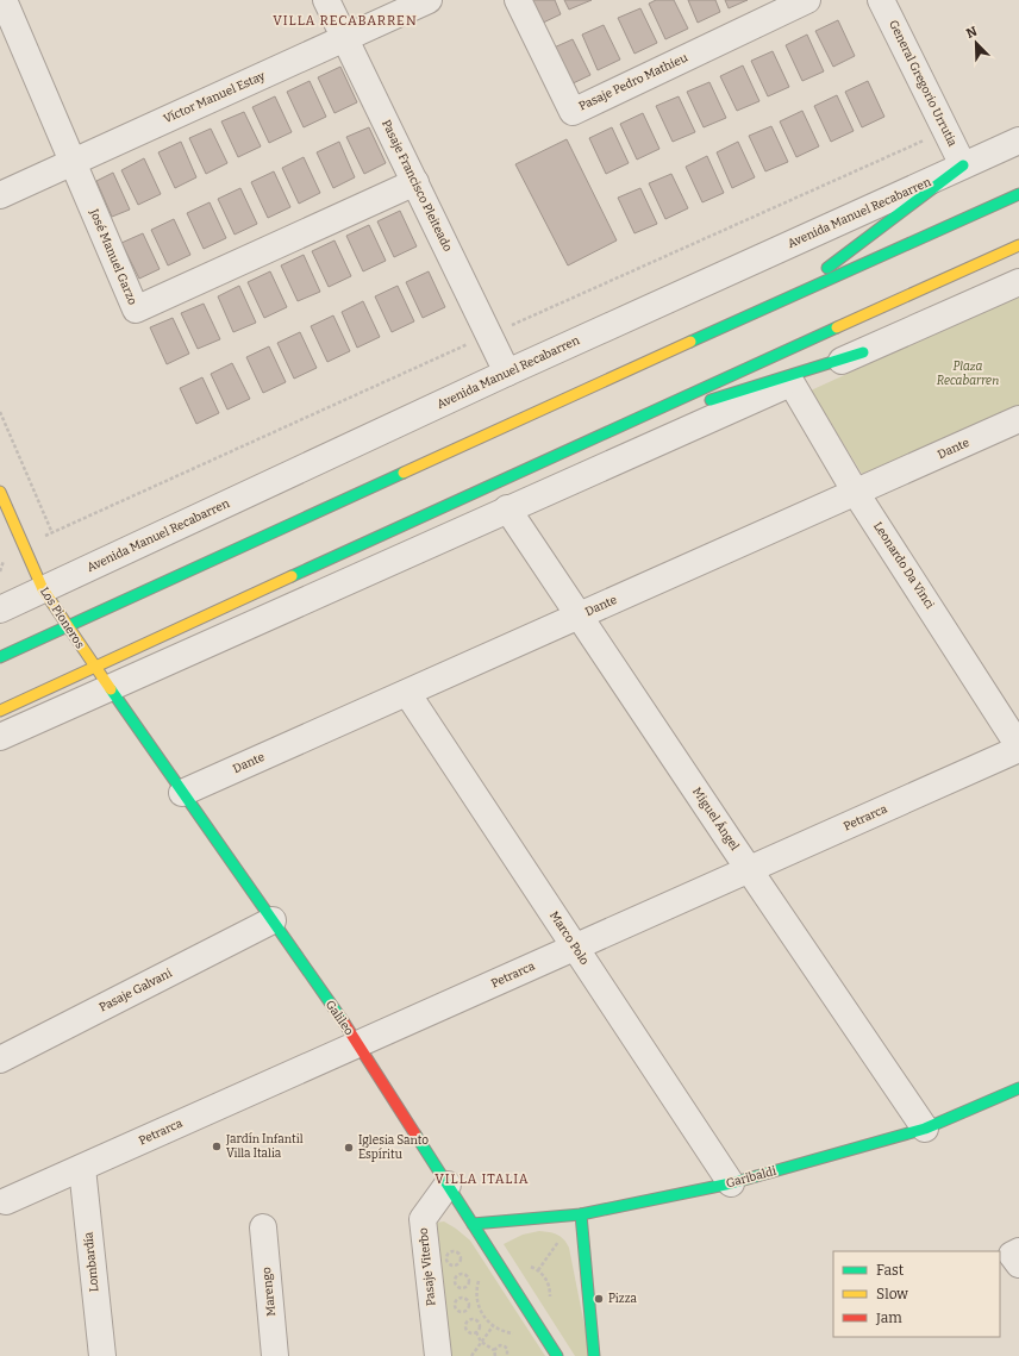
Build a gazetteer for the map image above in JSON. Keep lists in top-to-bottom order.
{
  "streets": {
    "main road": ["Los Pioneros", "Galileo", "Garibaldi"],
    "street": [
      "Pasaje Pedro Mathieu",
      "General Gregorio Urrutia",
      "Víctor Manuel Estay",
      "Pasaje Francisco Pleiteado",
      "Avenida Manuel Recabarren",
      "José Manuel Garzo",
      "Dante",
      "Leonardo Da Vinci",
      "Petrarca",
      "Miguel Ángel",
      "Marco Polo",
      "Pasaje Galvani",
      "Lombardía",
      "Pasaje Viterbo",
      "Marengo"
    ]
  },
  "crossings": [
    ["General Gregorio Urrutia", "Avenida Manuel Recabarren"],
    ["Víctor Manuel Estay", "Pasaje Francisco Pleiteado"],
    ["Víctor Manuel Estay", "José Manuel Garzo"],
    ["Pasaje Francisco Pleiteado", "Avenida Manuel Recabarren"],
    ["Pasaje Francisco Pleiteado", "José Manuel Garzo"],
    ["Avenida Manuel Recabarren", "Los Pioneros"],
    ["Dante", "Leonardo Da Vinci"],
    ["Dante", "Miguel Ángel"],
    ["Dante", "Marco Polo"],
    ["Dante", "Galileo"],
    ["Leonardo Da Vinci", "Petrarca"],
    ["Los Pioneros", "Galileo"],
    ["Petrarca", "Miguel Ángel"],
    ["Petrarca", "Marco Polo"],
    ["Petrarca", "Galileo"],
    ["Petrarca", "Lombardía"],
    ["Miguel Ángel", "Garibaldi"],
    ["Marco Polo", "Garibaldi"],
    ["Pasaje Galvani", "Galileo"],
    ["Galileo", "Garibaldi"],
    ["Galileo", "Pasaje Viterbo"]
  ],
  "districts": ["VILLA RECABARREN", "VILLA ITALIA"],
  "parks": ["Plaza Recabarren"],
  "places": ["Jardín Infantil Villa Italia", "Iglesia Santo Espíritu", "Pizza"],
  "legend": ["Fast", "Slow", "Jam"],
  "north": "top left"
}
